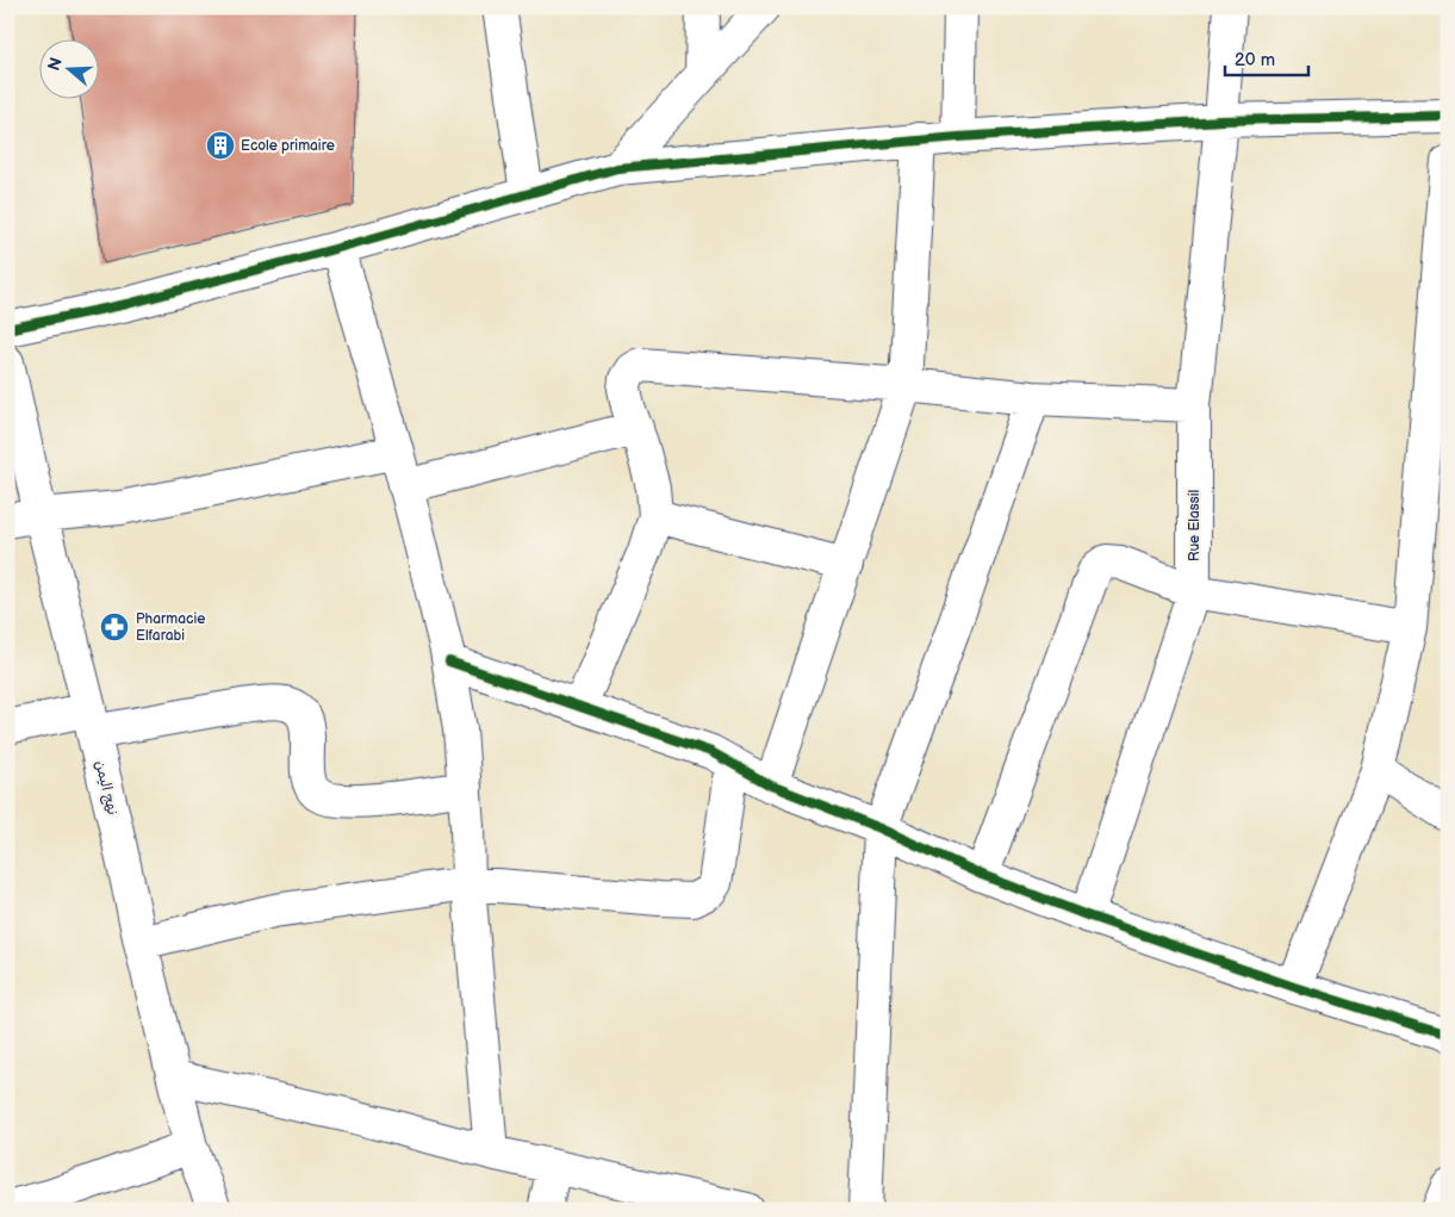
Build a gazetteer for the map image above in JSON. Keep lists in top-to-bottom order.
{
  "streets": {
    "street": ["Rue Elassil", "نهج اليمن"]
  },
  "places": {
    "building": ["Ecole primaire"],
    "pharmacy": ["Pharmacie Elfarabi"]
  },
  "scale_bar": "20 m",
  "north": "left"
}
